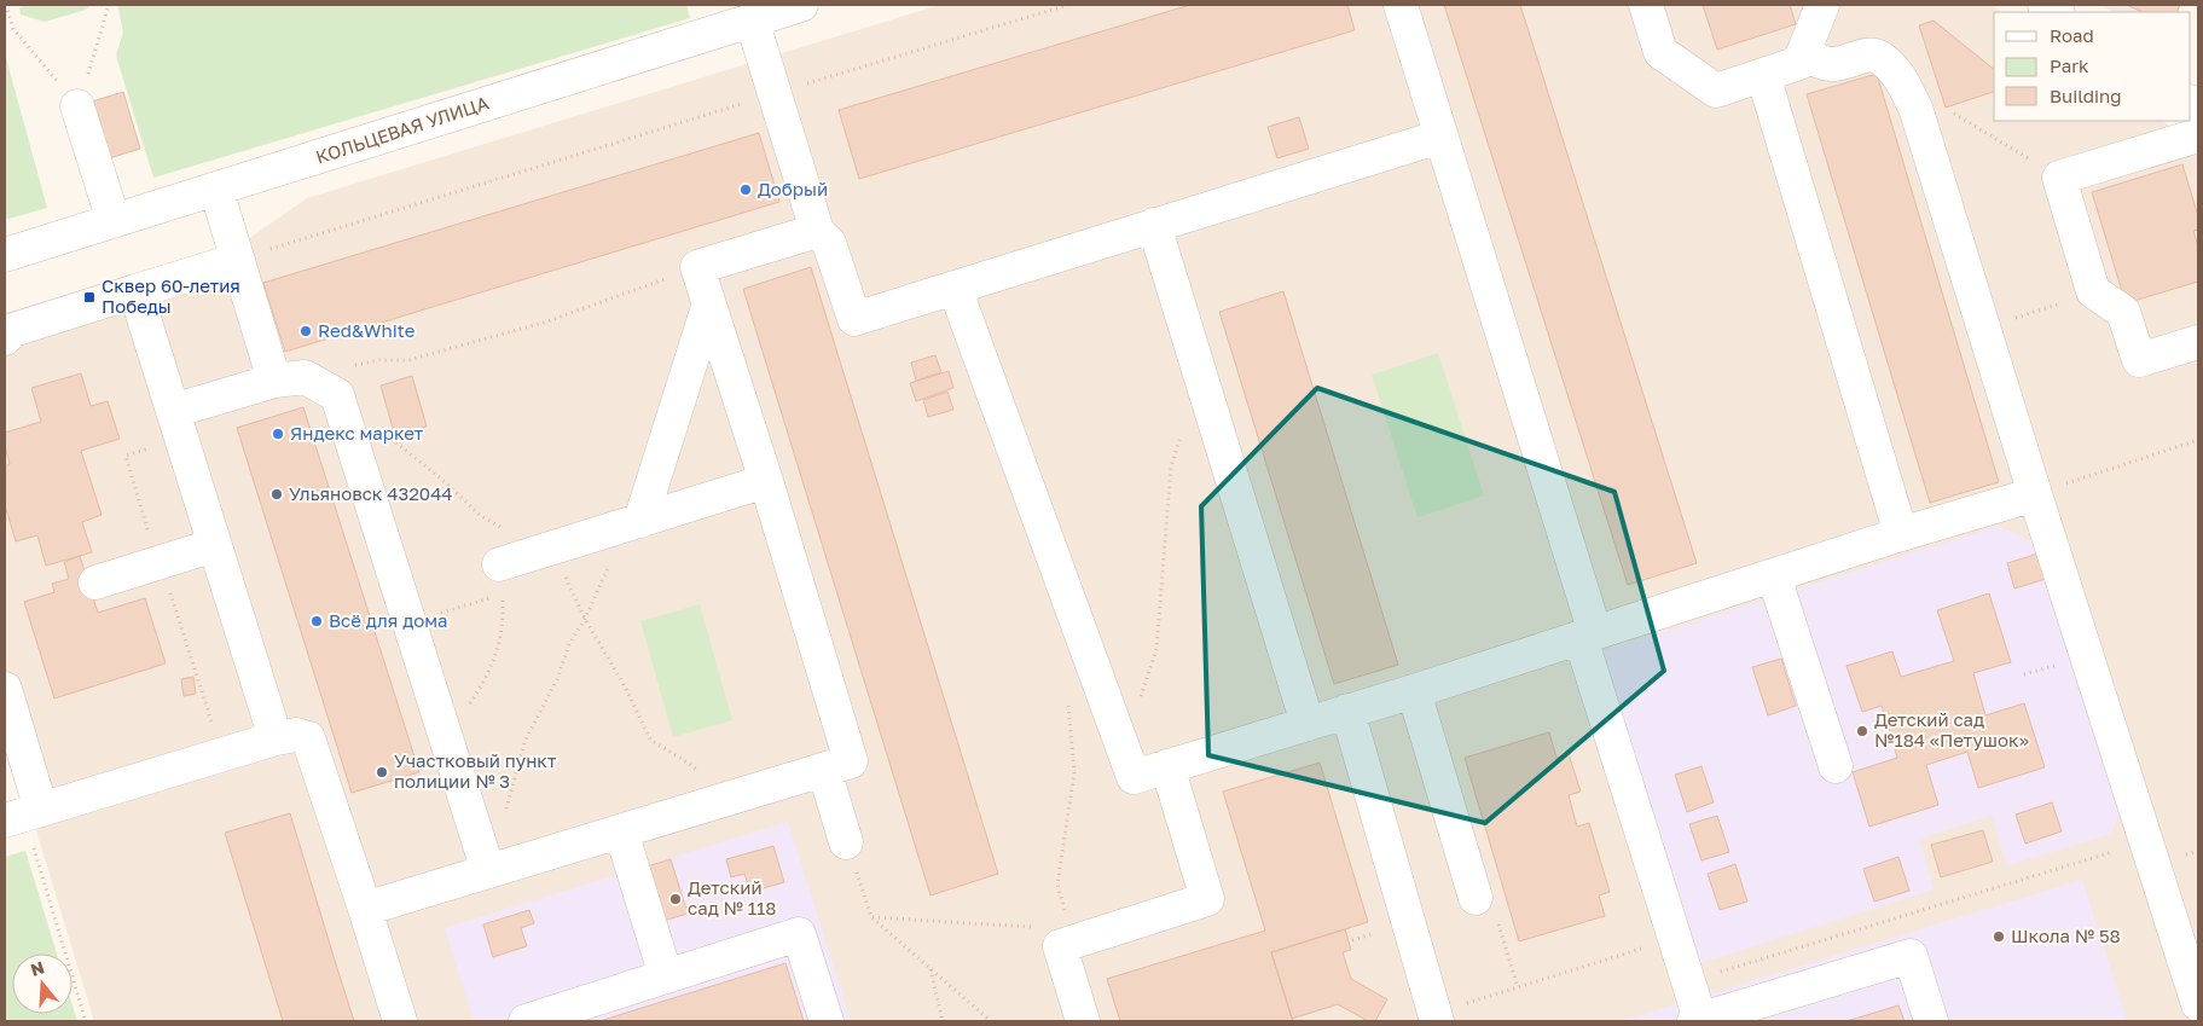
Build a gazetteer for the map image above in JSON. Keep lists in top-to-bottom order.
{
  "streets": {
    "street": ["КОЛЬЦЕВАЯ УЛИЦА"]
  },
  "places": {
    "other": [
      "Добрый",
      "Red&White",
      "Яндекс маркет",
      "Ульяновск 432044",
      "Всё для дома",
      "Детский сад №184 «Петушок»",
      "Участковый пункт полиции № 3",
      "Детский сад № 118",
      "Школа № 58"
    ],
    "transit": ["Сквер 60-летия Победы"]
  },
  "legend": ["Road", "Park", "Building"],
  "north": "top"
}
